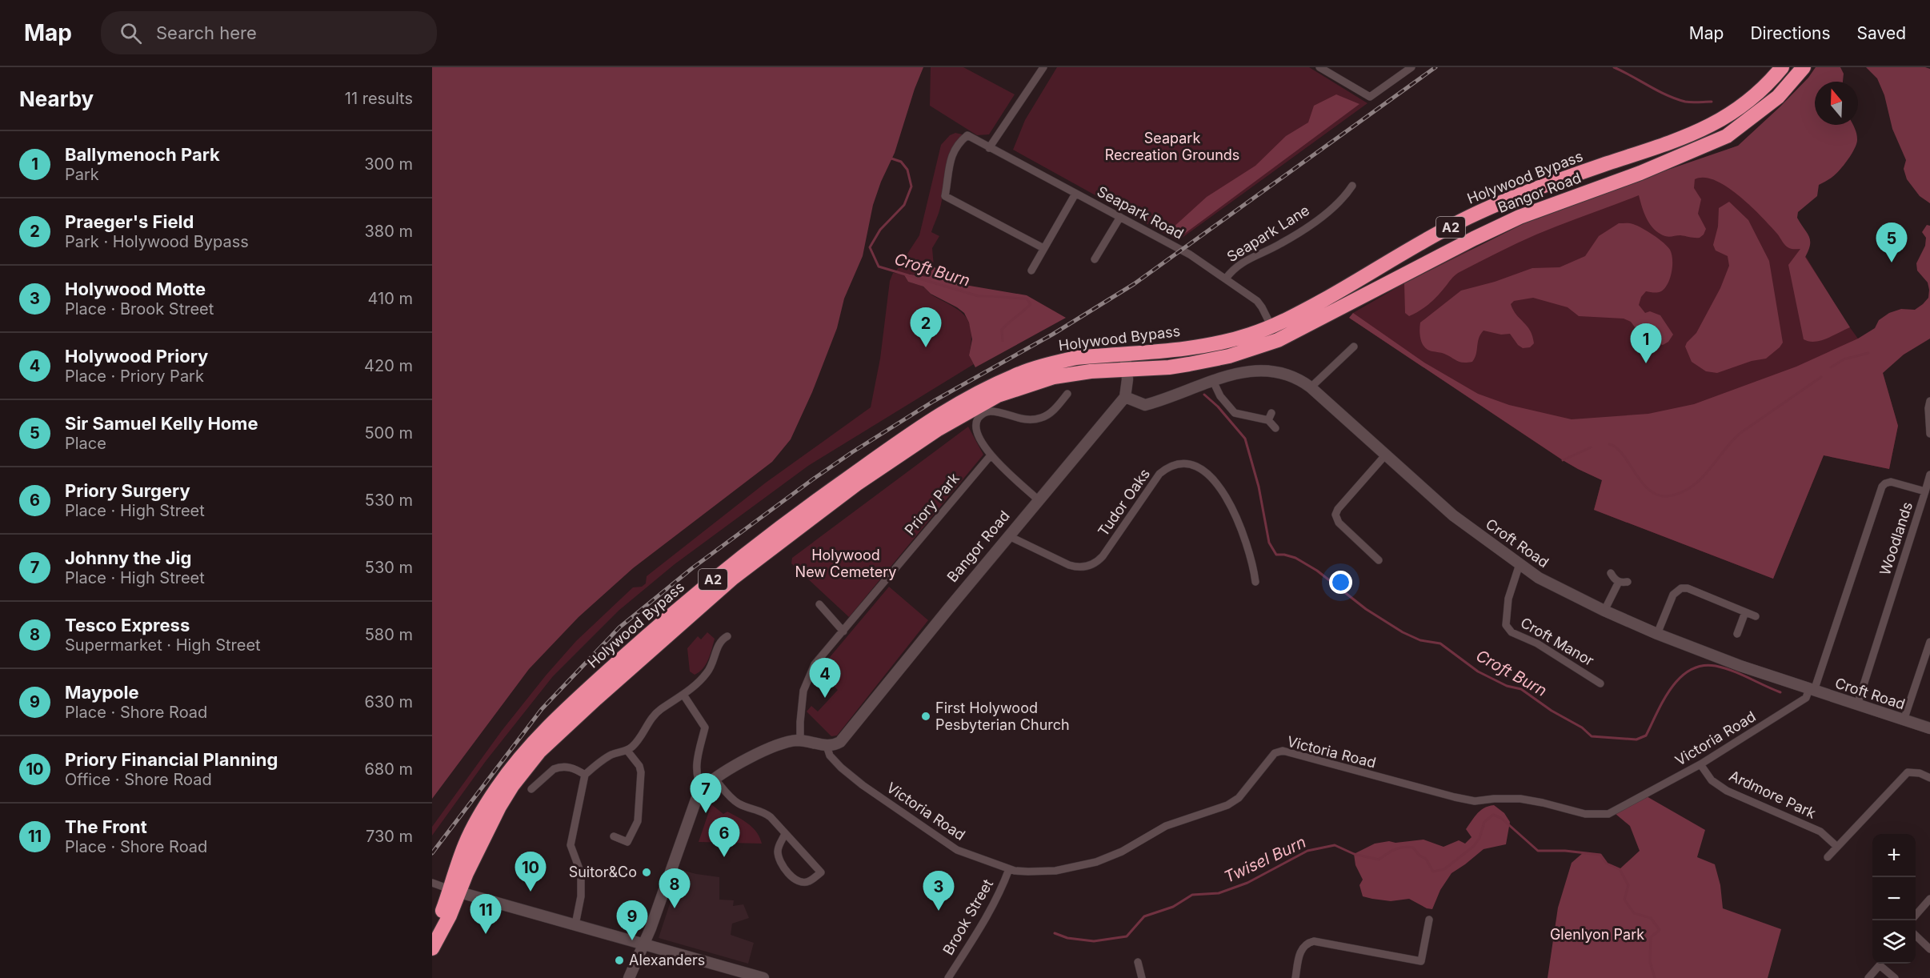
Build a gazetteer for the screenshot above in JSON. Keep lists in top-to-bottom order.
{
  "streets": {
    "highway": ["Holywood Bypass", "Bangor Road", "A2"],
    "street": [
      "Seapark Road",
      "Seapark Lane",
      "Tudor Oaks",
      "Priory Park",
      "Woodlands",
      "Croft Road",
      "Croft Manor",
      "Victoria Road",
      "Ardmore Park",
      "Brook Street"
    ]
  },
  "crossings": [
    ["Holywood Bypass", "Bangor Road"],
    ["Holywood Bypass", "Seapark Road"],
    ["Bangor Road", "Seapark Road"],
    ["Bangor Road", "Tudor Oaks"],
    ["Bangor Road", "Croft Road"],
    ["Bangor Road", "Victoria Road"],
    ["Seapark Road", "Seapark Lane"],
    ["Woodlands", "Croft Road"],
    ["Woodlands", "Victoria Road"],
    ["Croft Road", "Croft Manor"],
    ["Croft Road", "Victoria Road"],
    ["Victoria Road", "Ardmore Park"],
    ["Victoria Road", "Brook Street"]
  ],
  "water": ["Croft Burn", "Twisel Burn"],
  "parks": ["Seapark Recreation Grounds", "Holywood New Cemetery", "Glenlyon Park"],
  "places": ["First Holywood Pesbyterian Church", "Suitor&Co", "Alexanders"],
  "north": "top",
  "page": {
    "header": "Map",
    "search": "Search here",
    "nav": ["Map", "Directions", "Saved"],
    "heading": ["Nearby", "11 results"],
    "list": [
      {
        "mark": "1",
        "name": "Ballymenoch Park",
        "note": "Park",
        "value": "300 m"
      },
      {
        "mark": "2",
        "name": "Praeger's Field",
        "note": "Park · Holywood Bypass",
        "value": "380 m"
      },
      {
        "mark": "3",
        "name": "Holywood Motte",
        "note": "Place · Brook Street",
        "value": "410 m"
      },
      {
        "mark": "4",
        "name": "Holywood Priory",
        "note": "Place · Priory Park",
        "value": "420 m"
      },
      {
        "mark": "5",
        "name": "Sir Samuel Kelly Home",
        "note": "Place",
        "value": "500 m"
      },
      {
        "mark": "6",
        "name": "Priory Surgery",
        "note": "Place · High Street",
        "value": "530 m"
      },
      {
        "mark": "7",
        "name": "Johnny the Jig",
        "note": "Place · High Street",
        "value": "530 m"
      },
      {
        "mark": "8",
        "name": "Tesco Express",
        "note": "Supermarket · High Street",
        "value": "580 m"
      },
      {
        "mark": "9",
        "name": "Maypole",
        "note": "Place · Shore Road",
        "value": "630 m"
      },
      {
        "mark": "10",
        "name": "Priory Financial Planning",
        "note": "Office · Shore Road",
        "value": "680 m"
      },
      {
        "mark": "11",
        "name": "The Front",
        "note": "Place · Shore Road",
        "value": "730 m"
      }
    ],
    "pins": [
      "5",
      "2",
      "1",
      "4",
      "7",
      "6",
      "10",
      "8",
      "3",
      "11",
      "9"
    ],
    "map_buttons": ["+", "−"]
  }
}
